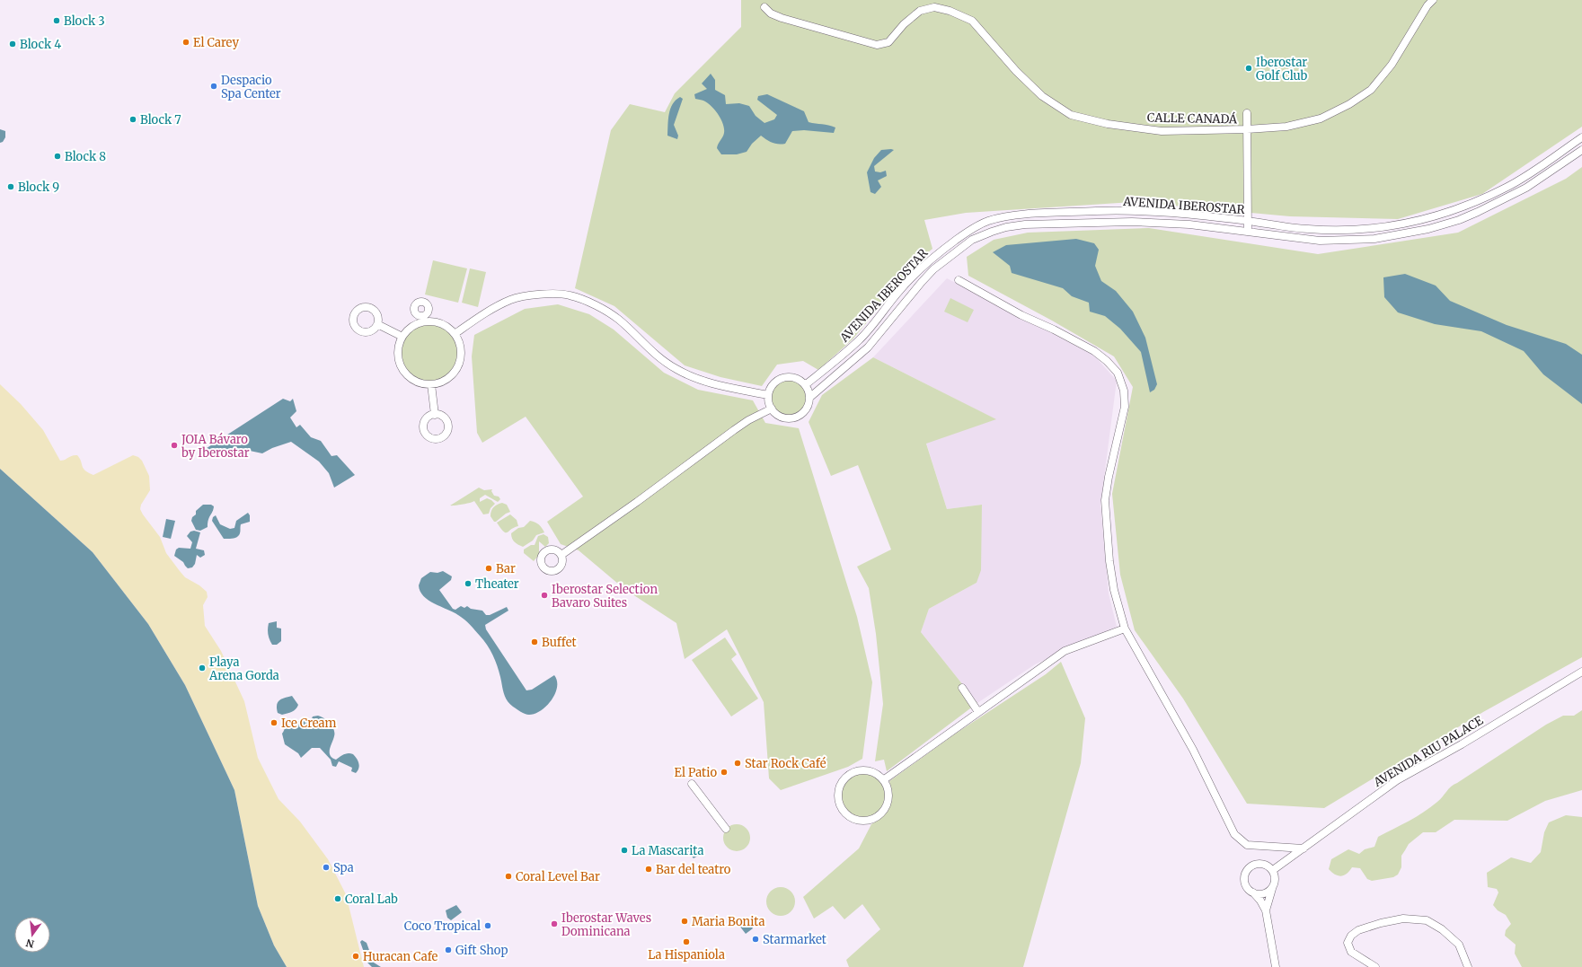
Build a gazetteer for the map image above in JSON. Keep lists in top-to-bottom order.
{
  "streets": {
    "street": ["CALLE CANADÁ", "AVENIDA IBEROSTAR", "AVENIDA RIU PALACE"]
  },
  "places": [
    "Block 3",
    "El Carey",
    "Block 4",
    "Iberostar Golf Club",
    "Despacio Spa Center",
    "Block 7",
    "Block 8",
    "Block 9",
    "JOIA Bávaro by Iberostar",
    "Bar",
    "Theater",
    "Iberostar Selection Bavaro Suites",
    "Buffet",
    "Playa Arena Gorda",
    "Ice Cream",
    "Star Rock Café",
    "El Patio",
    "La Mascarita",
    "Spa",
    "Bar del teatro",
    "Coral Level Bar",
    "Coral Lab",
    "Maria Bonita",
    "Iberostar Waves Dominicana",
    "Coco Tropical",
    "Starmarket",
    "La Hispaniola",
    "Gift Shop",
    "Huracan Cafe"
  ],
  "north": "bottom"
}
